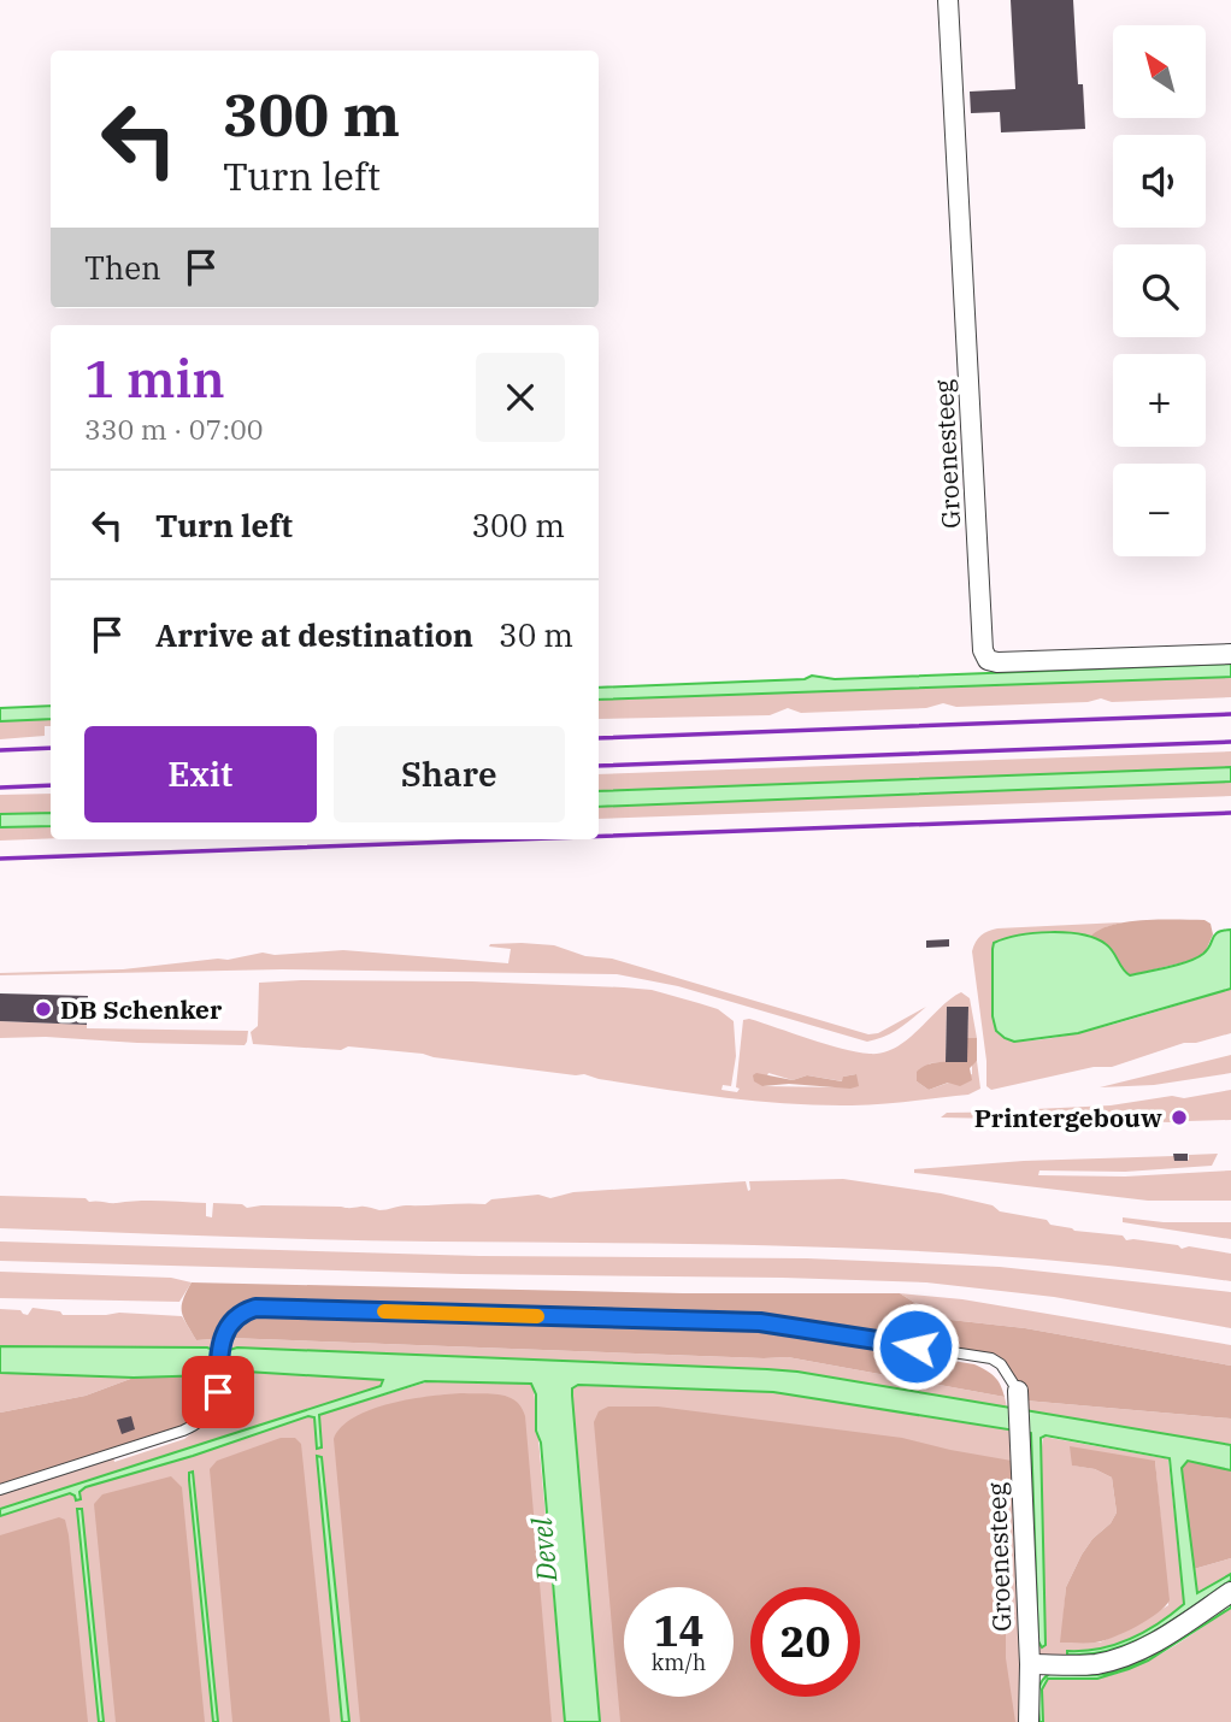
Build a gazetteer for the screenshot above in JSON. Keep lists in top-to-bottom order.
{
  "streets": {
    "street": ["Groenesteeg"]
  },
  "water": ["Devel"],
  "places": ["DB Schenker", "Printergebouw"],
  "north": "top left",
  "page": {
    "map_buttons": ["+", "−"],
    "turn": ["300 m", "Turn left"],
    "then": "Then",
    "heading": ["1 min", "330 m · 07:00"],
    "list": [
      {
        "name": "Turn left",
        "value": "300 m"
      },
      {
        "name": "Arrive at destination",
        "value": "30 m"
      }
    ],
    "buttons": ["Exit", "Share"],
    "speed": "14 km/h",
    "limit": "20"
  }
}
